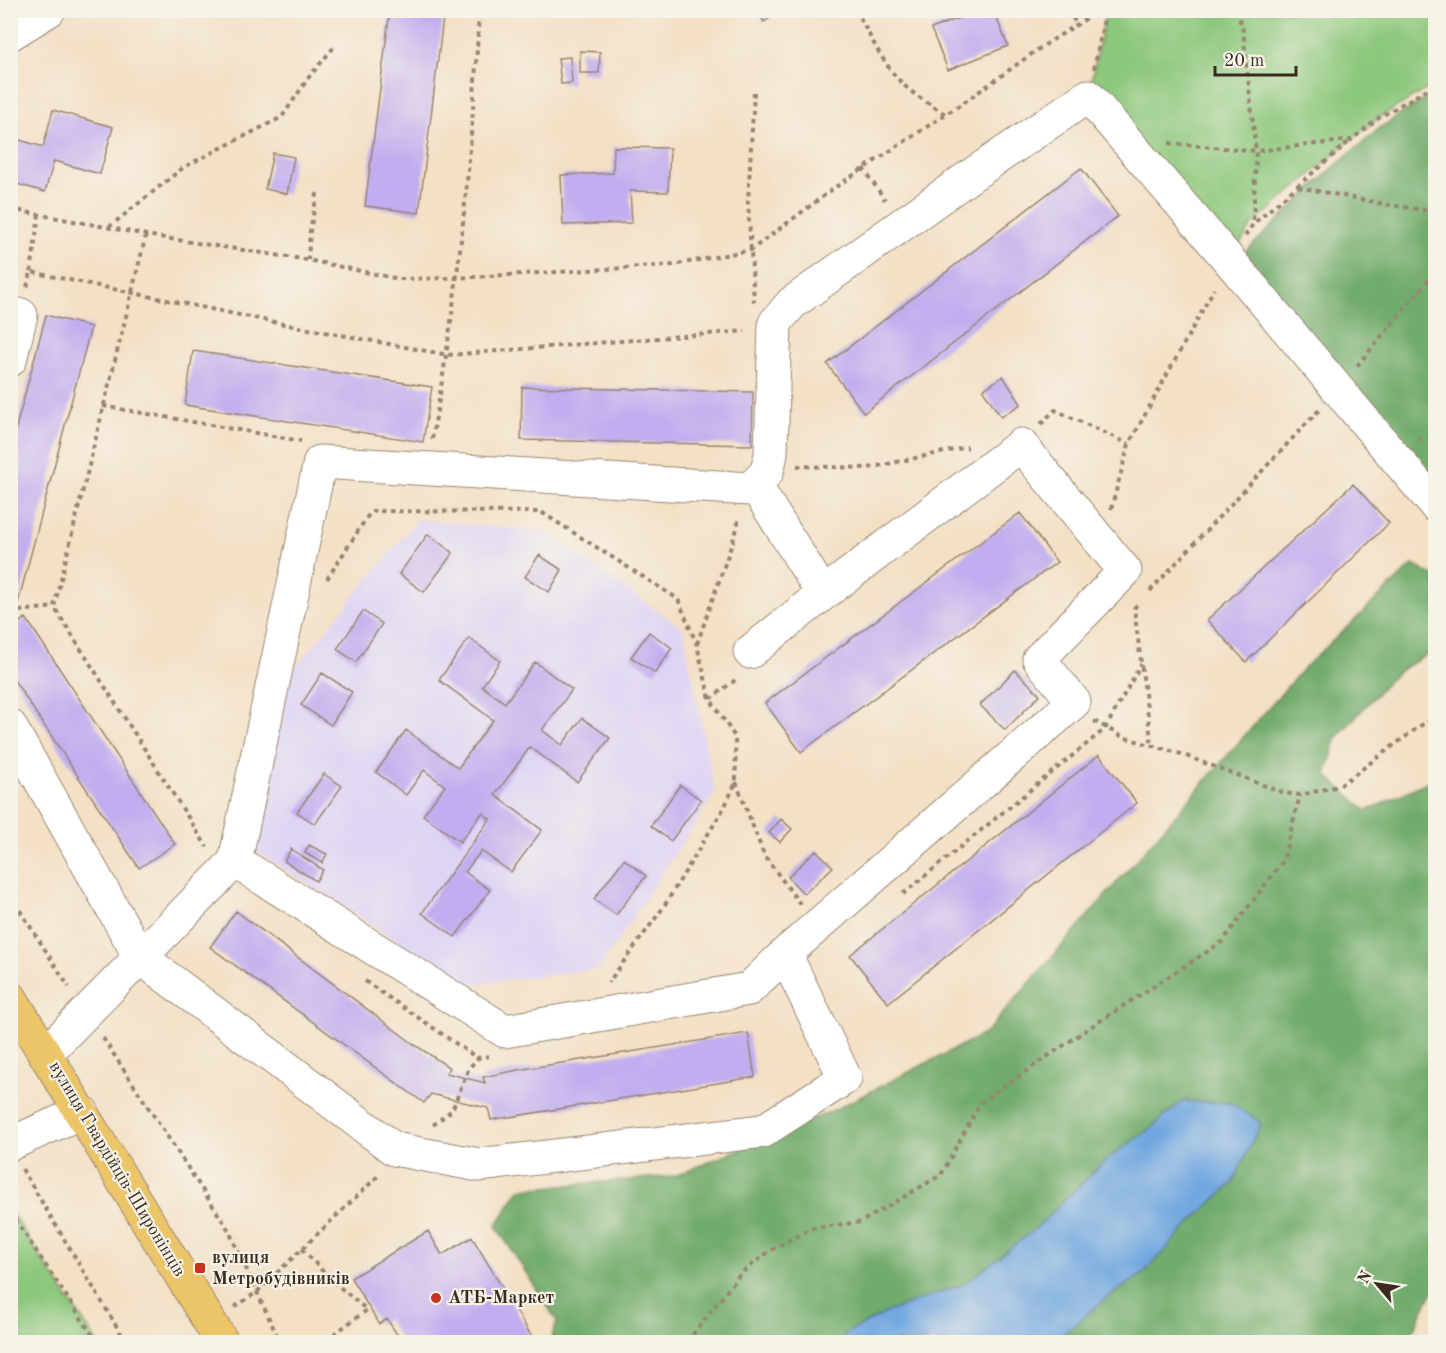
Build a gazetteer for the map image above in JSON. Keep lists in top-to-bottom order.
{
  "streets": {
    "main road": ["вулиця Гвардійців-Широнінців"]
  },
  "places": {
    "transit": ["вулиця Метробудівників"],
    "other": ["АТБ-Маркет"]
  },
  "scale_bar": "20 m",
  "north": "top left"
}
